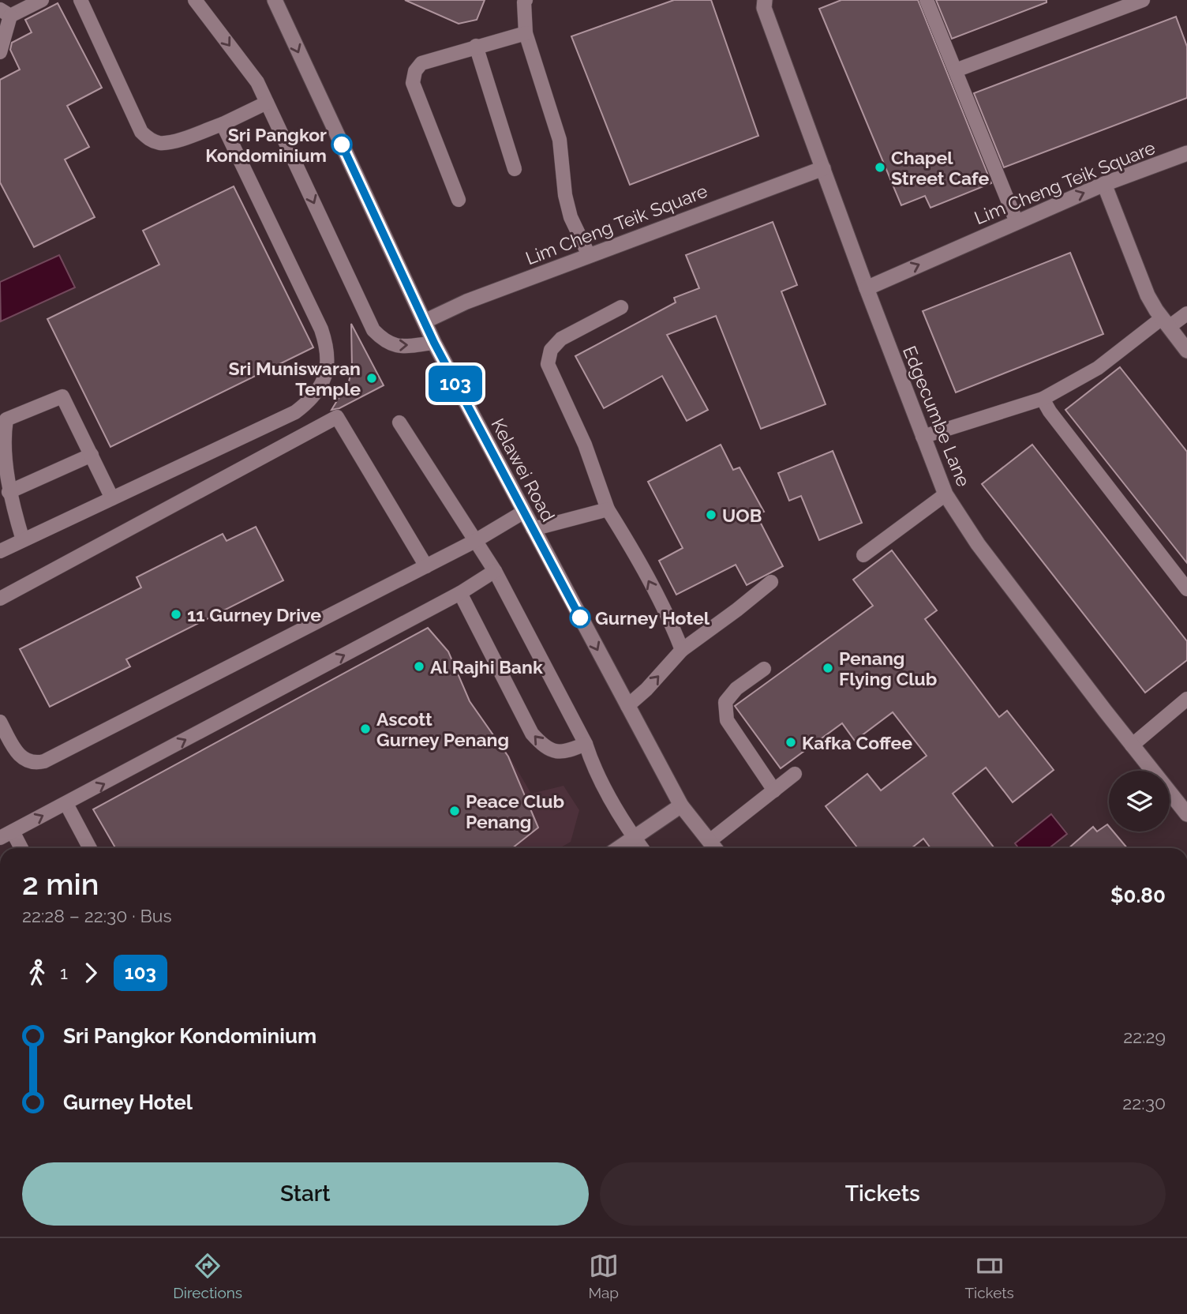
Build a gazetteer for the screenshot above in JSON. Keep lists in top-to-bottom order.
{
  "streets": {
    "street": ["Lim Cheng Teik Square", "Edgecumbe Lane", "Kelawei Road"]
  },
  "crossings": [
    ["Lim Cheng Teik Square", "Edgecumbe Lane"],
    ["Lim Cheng Teik Square", "Kelawei Road"]
  ],
  "one_way": ["Kelawei Road"],
  "places": [
    "Sri Pangkor Kondominium",
    "Chapel Street Cafe",
    "Sri Muniswaran Temple",
    "UOB",
    "11 Gurney Drive",
    "Gurney Hotel",
    "Al Rajhi Bank",
    "Penang Flying Club",
    "Ascott Gurney Penang",
    "Kafka Coffee",
    "Peace Club Penang"
  ],
  "lines": ["bus line 103"],
  "page": {
    "on_map": "103",
    "heading": ["2 min", "22:28 – 22:30 · Bus", "$0.80"],
    "legs": ["1", "103"],
    "list": [
      {
        "name": "Sri Pangkor Kondominium",
        "value": "22:29"
      },
      {
        "name": "Gurney Hotel",
        "value": "22:30"
      }
    ],
    "buttons": ["Start", "Tickets"],
    "tabs": ["Directions", "Map", "Tickets"]
  }
}
